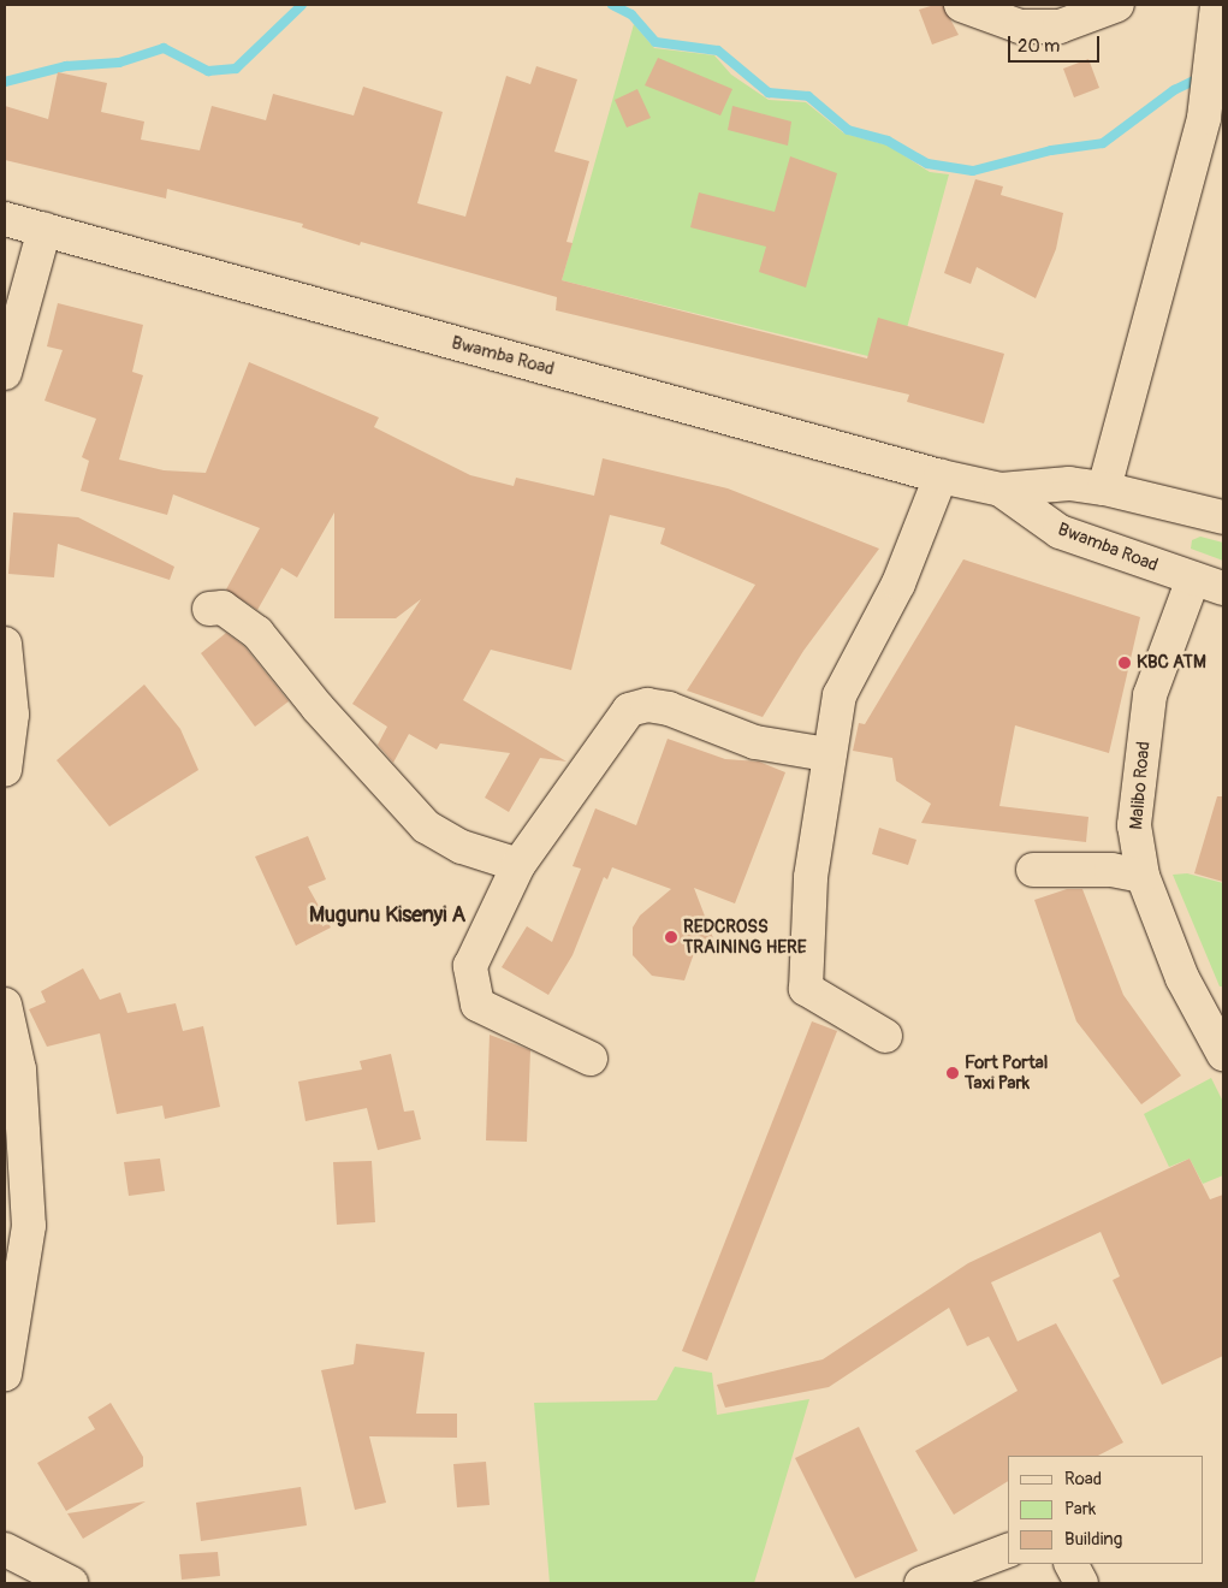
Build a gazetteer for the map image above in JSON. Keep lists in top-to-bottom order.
{
  "streets": {
    "street": ["Bwamba Road", "Malibo Road"]
  },
  "crossings": [
    ["Bwamba Road", "Malibo Road"]
  ],
  "districts": ["Mugunu Kisenyi A"],
  "places": ["KBC ATM", "REDCROSS TRAINING HERE", "Fort Portal Taxi Park"],
  "legend": ["Road", "Park", "Building"],
  "scale_bar": "20 m"
}
